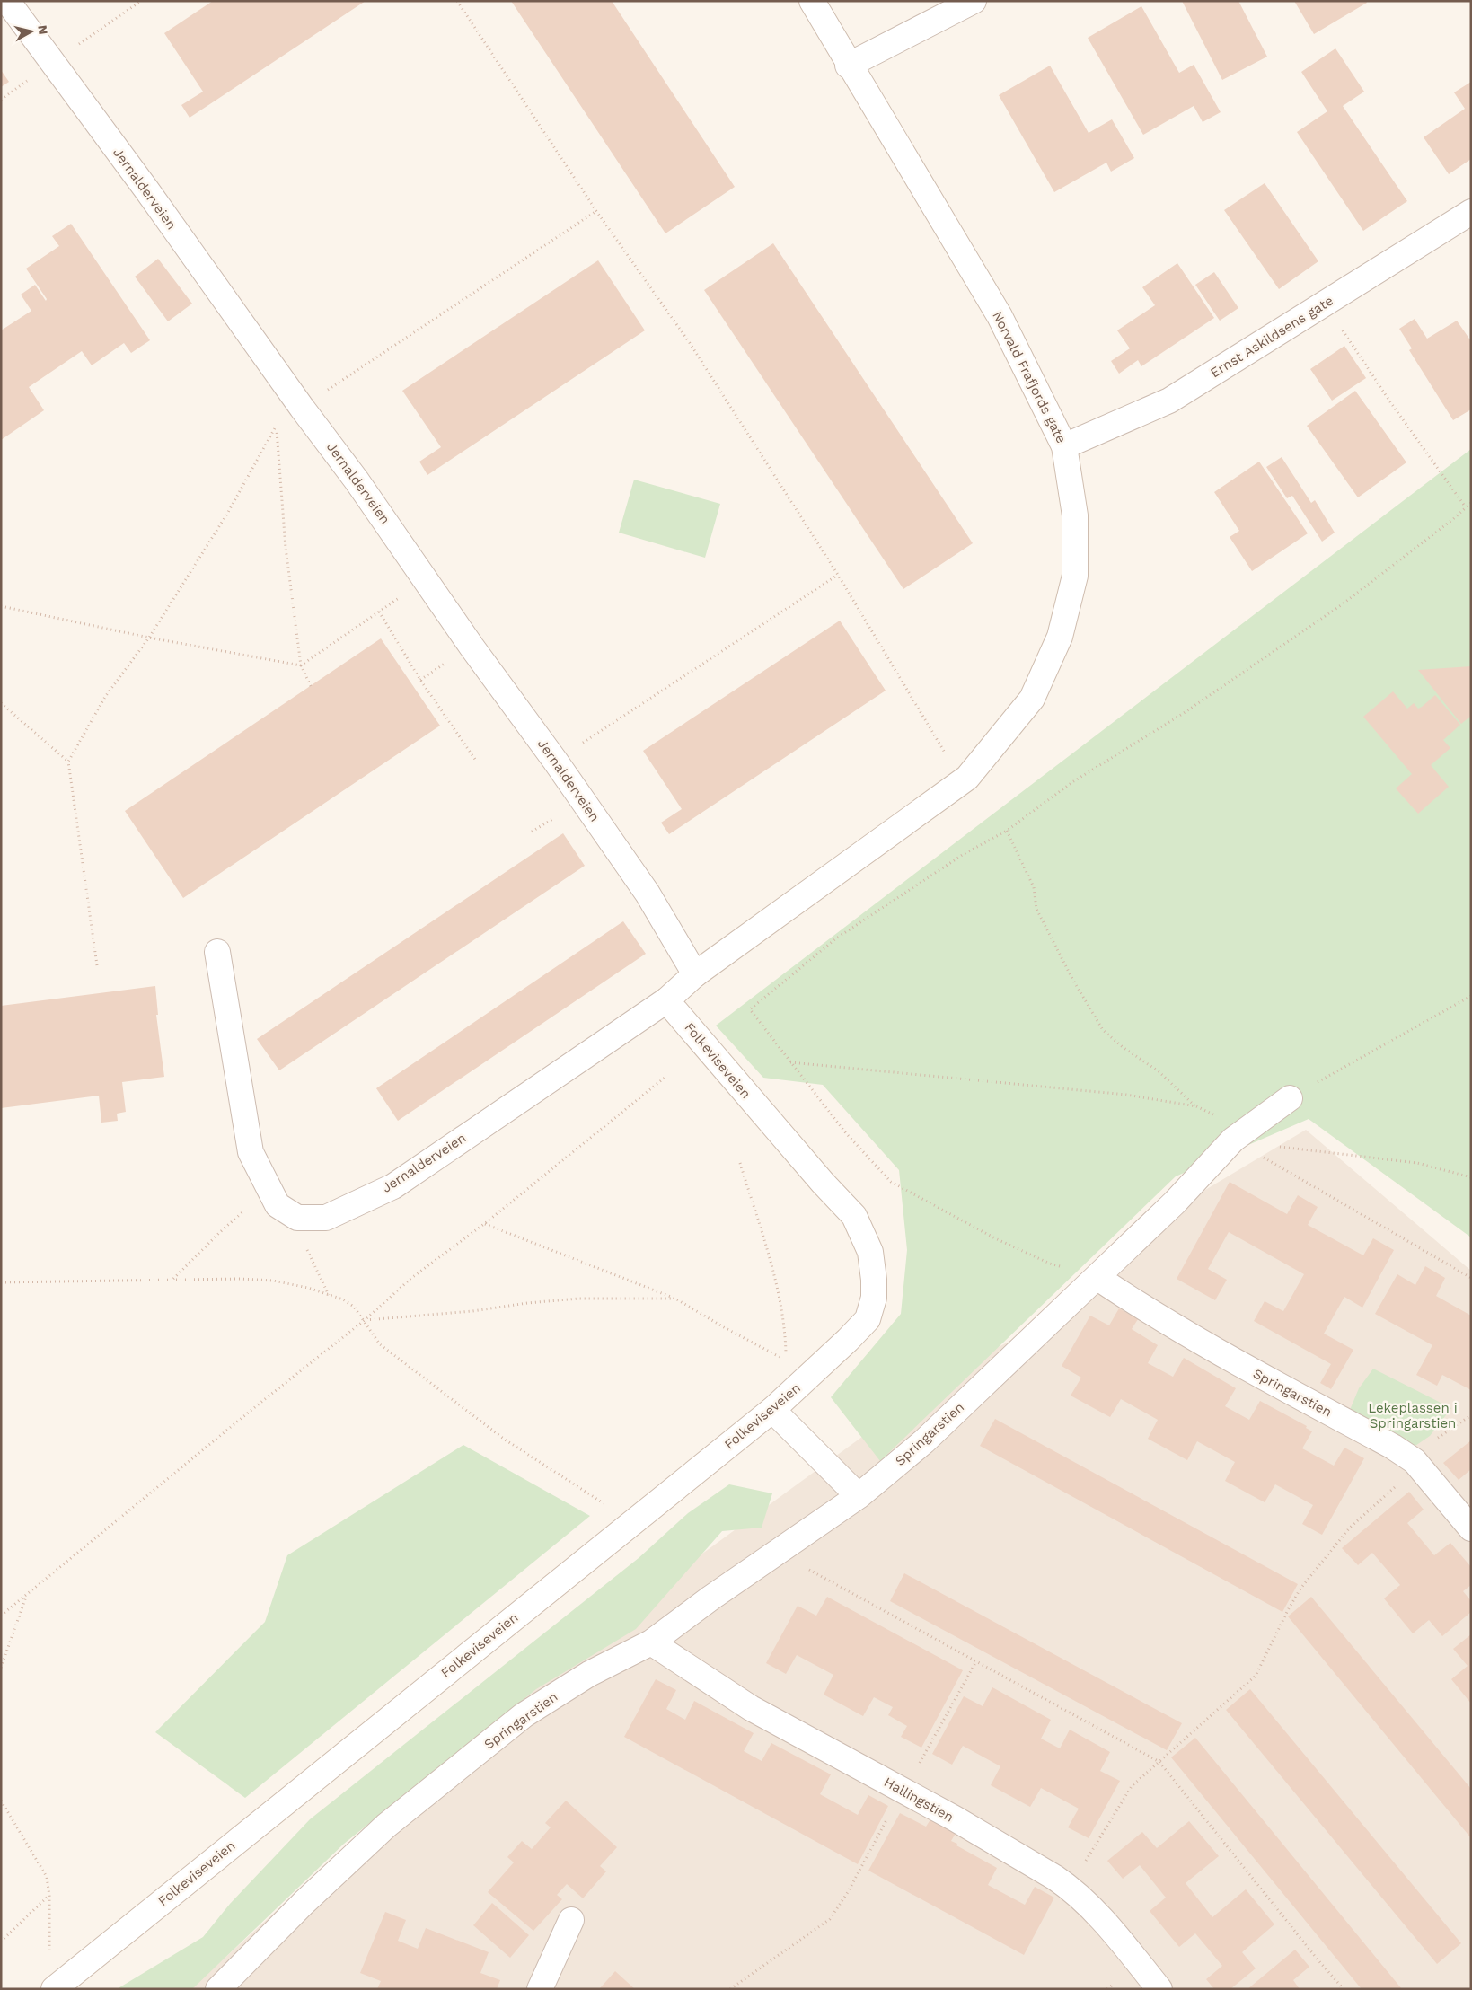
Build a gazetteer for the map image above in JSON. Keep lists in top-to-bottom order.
{
  "streets": {
    "street": [
      "Jernalderveien",
      "Ernst Askildsens gate",
      "Norvald Frafjords gate",
      "Folkeviseveien",
      "Springarstien",
      "Hallingstien"
    ]
  },
  "crossings": [
    ["Jernalderveien", "Folkeviseveien"],
    ["Ernst Askildsens gate", "Norvald Frafjords gate"],
    ["Springarstien", "Hallingstien"]
  ],
  "parks": ["Lekeplassen i Springarstien"],
  "north": "right"
}
